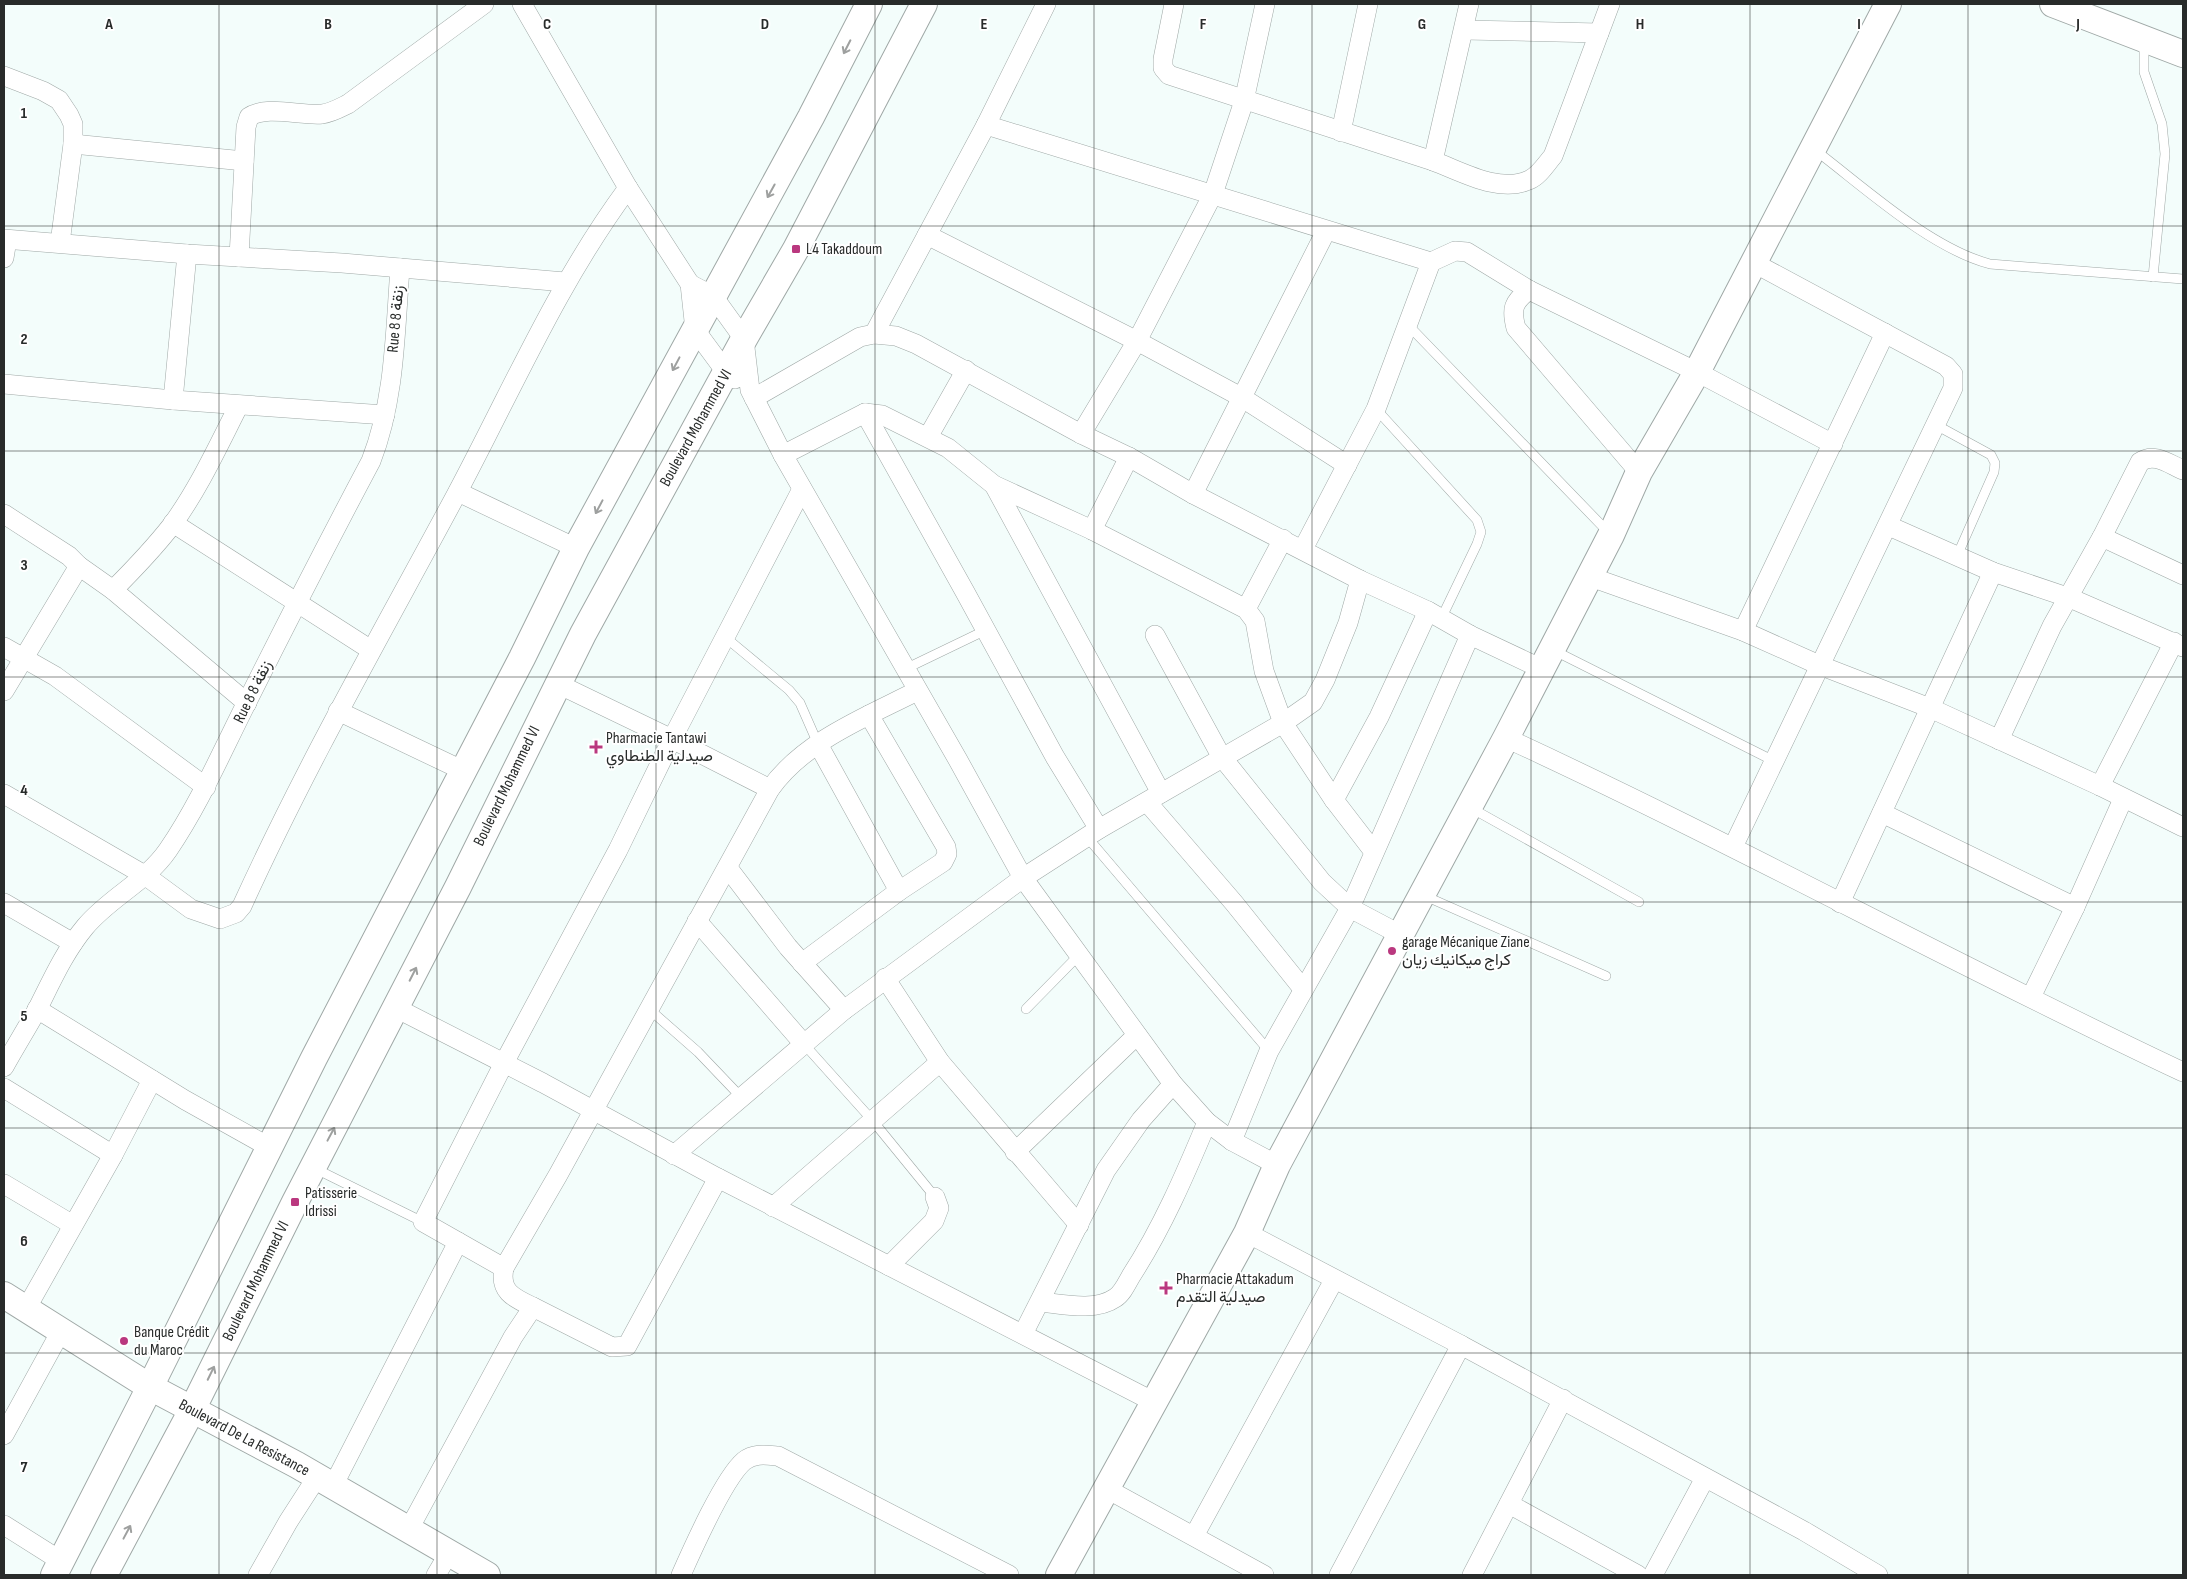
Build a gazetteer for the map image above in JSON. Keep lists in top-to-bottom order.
{
  "streets": {
    "main road": ["Boulevard Mohammed VI", "Boulevard De La Resistance"],
    "street": ["Rue 8 8 زنقة"]
  },
  "crossings": [
    ["Boulevard Mohammed VI", "Boulevard De La Resistance"]
  ],
  "places": {
    "transit": ["L4 Takaddoum", "Patisserie Idrissi"],
    "health": ["Pharmacie Tantawi صيدلية الطنطاوي", "Pharmacie Attakadum صيدلية التقدم"],
    "other": ["garage Mécanique Ziane كراج ميكانيك زيان", "Banque Crédit du Maroc"]
  },
  "grid": {
    "columns": [
      "A",
      "B",
      "C",
      "D",
      "E",
      "F",
      "G",
      "H",
      "I",
      "J"
    ],
    "rows": [
      "1",
      "2",
      "3",
      "4",
      "5",
      "6",
      "7"
    ]
  }
}
